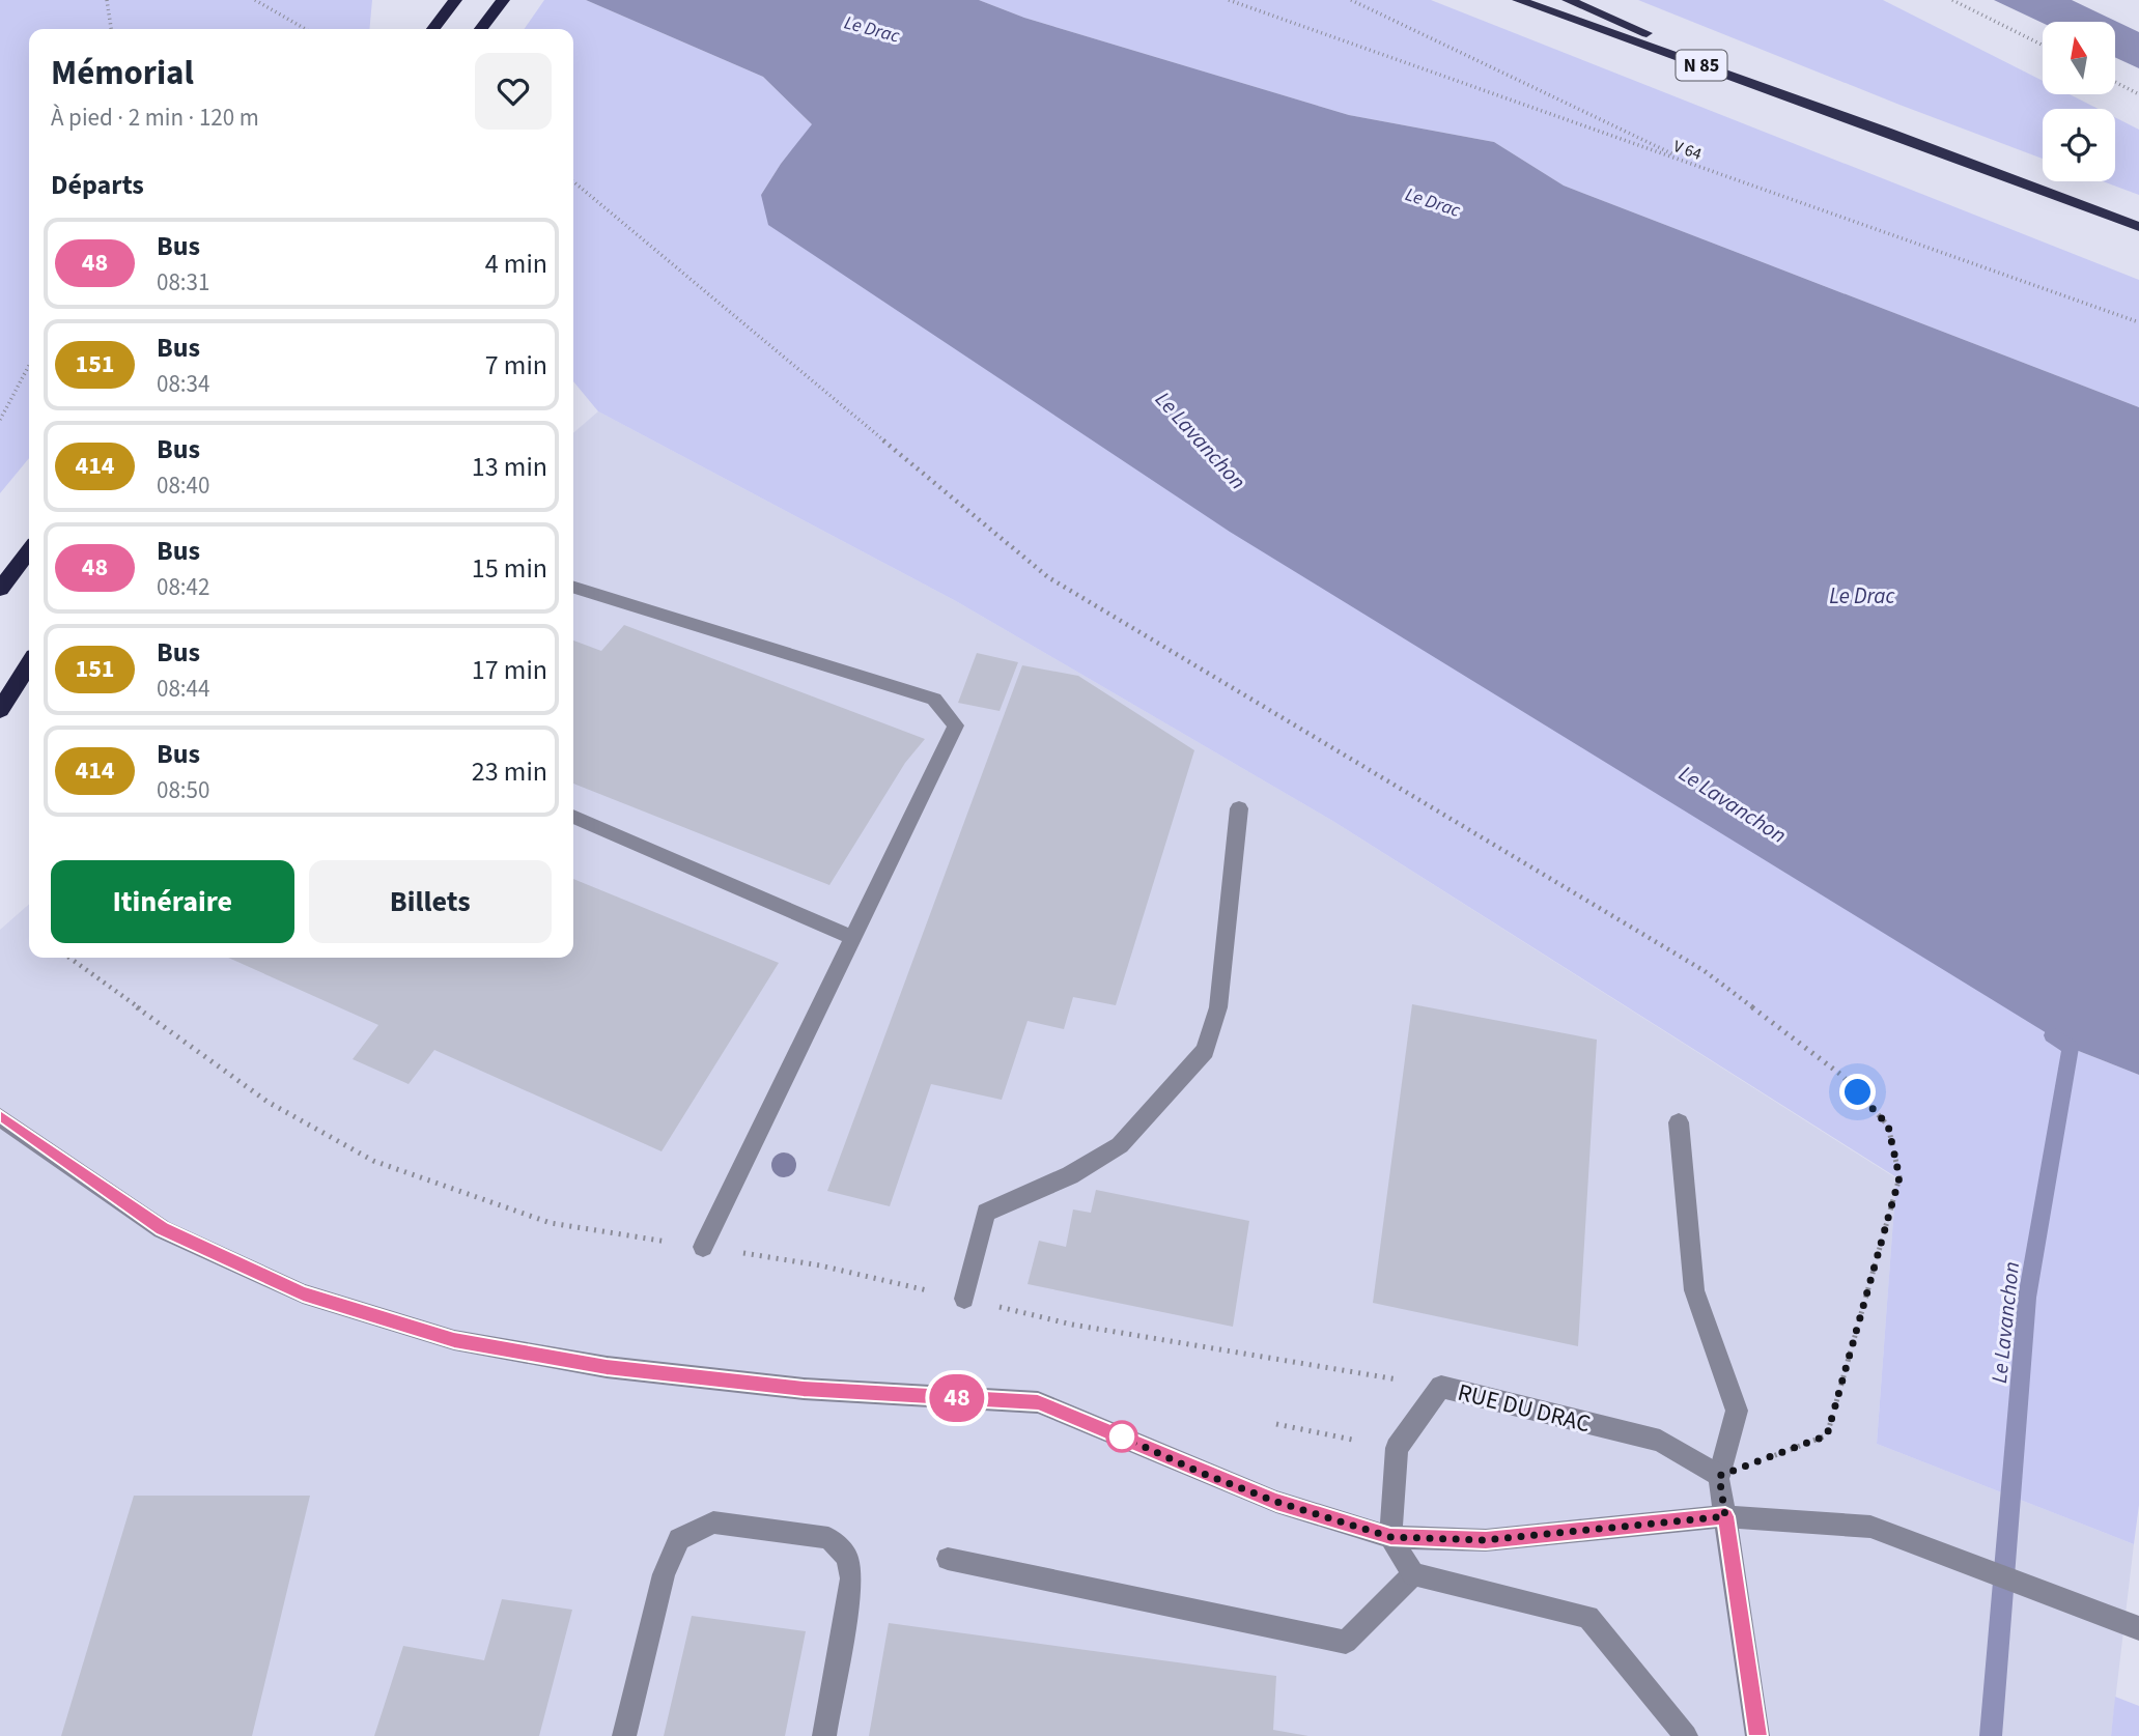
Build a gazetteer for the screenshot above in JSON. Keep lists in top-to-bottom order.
{
  "streets": {
    "highway": ["N 85"],
    "street": ["RUE DU DRAC"],
    "path": ["V 64"]
  },
  "water": ["Le Drac", "Le Lavanchon"],
  "lines": ["bus line 48"],
  "north": "top",
  "page": {
    "on_map": "48",
    "heading": [
      ["Mémorial", "À pied · 2 min · 120 m"],
      "Départs"
    ],
    "list": [
      {
        "mark": "48",
        "name": "Bus",
        "note": "08:31",
        "value": "4 min"
      },
      {
        "mark": "151",
        "name": "Bus",
        "note": "08:34",
        "value": "7 min"
      },
      {
        "mark": "414",
        "name": "Bus",
        "note": "08:40",
        "value": "13 min"
      },
      {
        "mark": "48",
        "name": "Bus",
        "note": "08:42",
        "value": "15 min"
      },
      {
        "mark": "151",
        "name": "Bus",
        "note": "08:44",
        "value": "17 min"
      },
      {
        "mark": "414",
        "name": "Bus",
        "note": "08:50",
        "value": "23 min"
      }
    ],
    "buttons": ["Itinéraire", "Billets"]
  }
}
